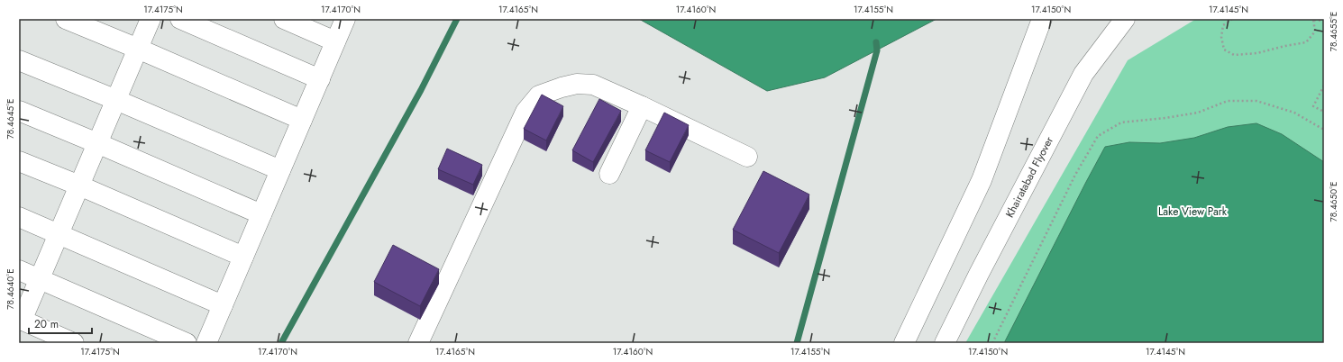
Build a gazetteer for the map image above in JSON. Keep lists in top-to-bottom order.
{
  "streets": {
    "main road": ["Khairatabad Flyover"]
  },
  "parks": ["Lake View Park"],
  "scale_bar": "20 m",
  "coordinates": [
    "17.4175°N",
    "17.4170°N",
    "17.4165°N",
    "17.4160°N",
    "17.4155°N",
    "17.4150°N",
    "17.4145°N",
    "78.4655°E",
    "78.4645°E",
    "78.4650°E",
    "78.4640°E"
  ]
}
